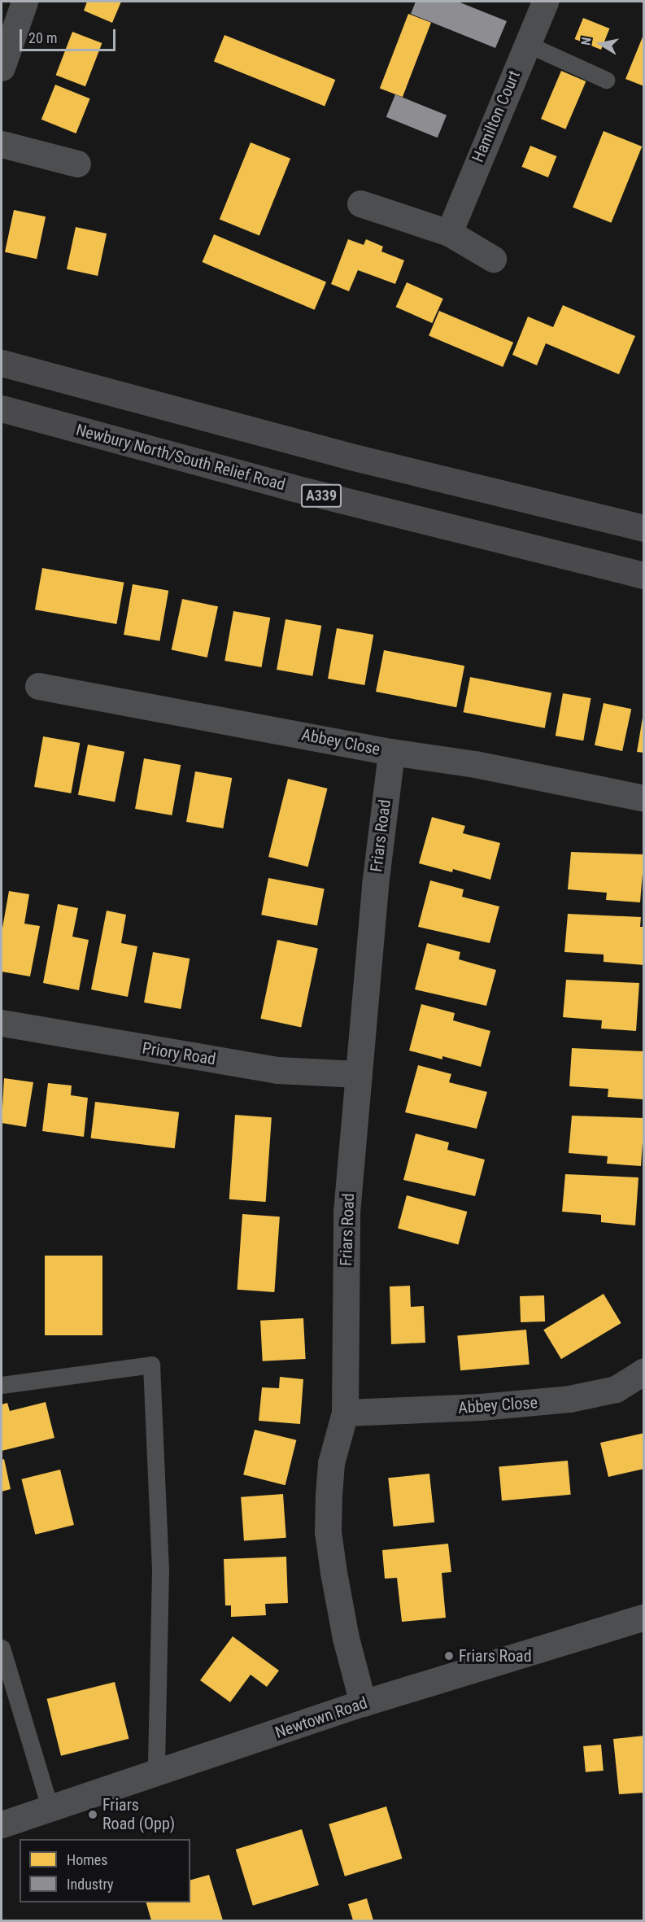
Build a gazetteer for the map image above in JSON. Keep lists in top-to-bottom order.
{
  "streets": {
    "highway": ["Newbury North/South Relief Road", "A339"],
    "street": [
      "Hamilton Court",
      "Abbey Close",
      "Friars Road",
      "Priory Road",
      "Newtown Road"
    ]
  },
  "crossings": [
    ["Abbey Close", "Friars Road"],
    ["Friars Road", "Priory Road"],
    ["Friars Road", "Newtown Road"]
  ],
  "places": ["Friars Road", "Friars Road (Opp)"],
  "legend": ["Homes", "Industry"],
  "scale_bar": "20 m",
  "north": "left"
}
